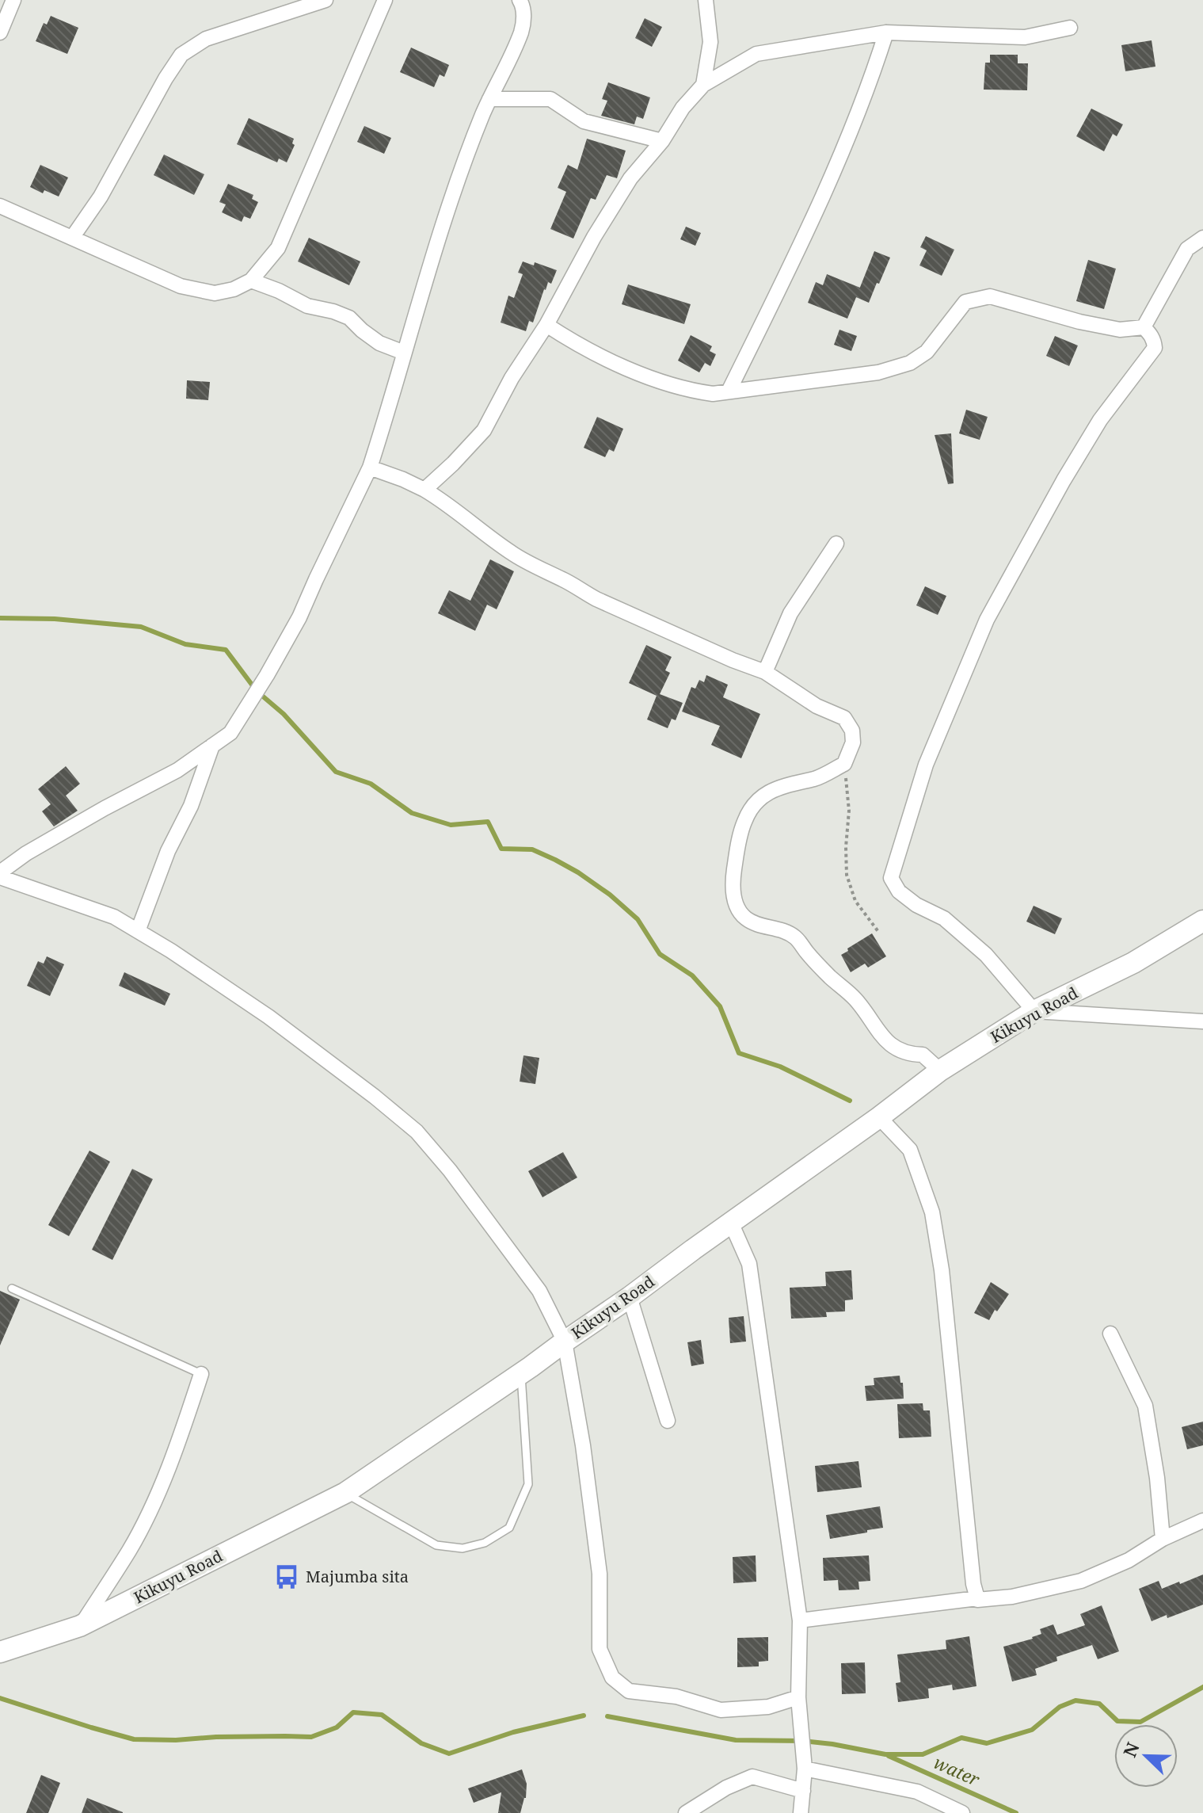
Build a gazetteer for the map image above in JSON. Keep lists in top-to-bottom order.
{
  "streets": {
    "main road": ["Kikuyu Road"]
  },
  "water": ["water"],
  "places": {
    "bus stop": ["Majumba sita"]
  },
  "north": "top left"
}
